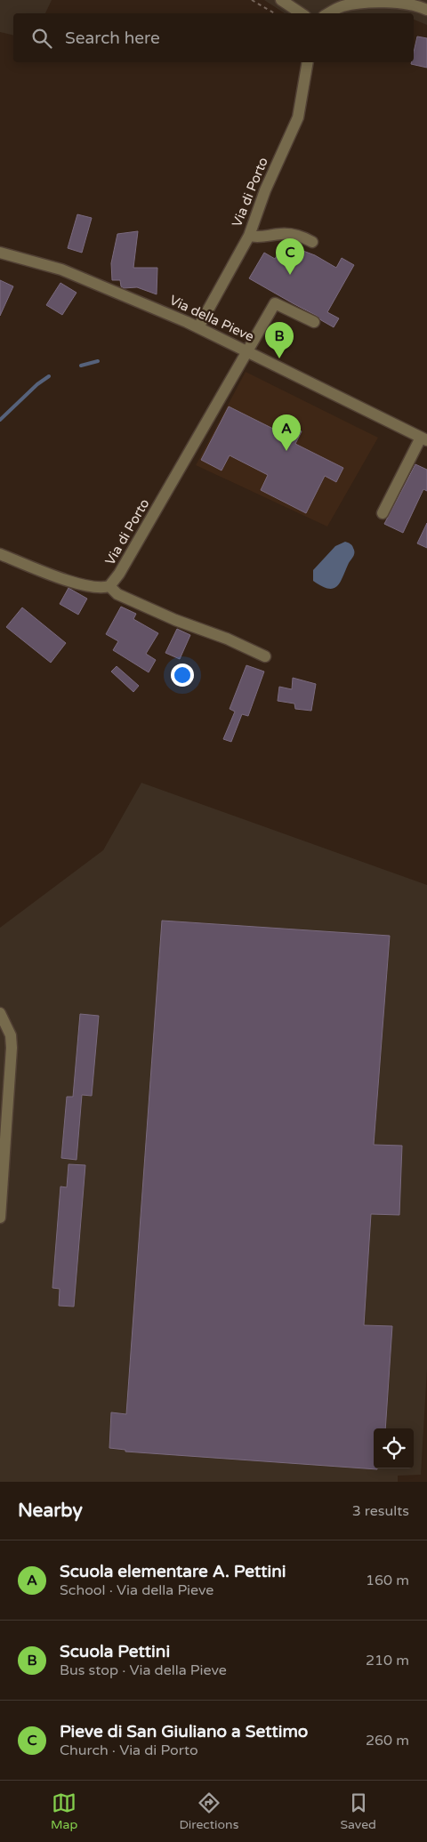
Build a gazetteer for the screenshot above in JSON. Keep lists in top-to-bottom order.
{
  "streets": {
    "street": ["Via di Porto", "Via della Pieve"]
  },
  "crossings": [
    ["Via di Porto", "Via della Pieve"]
  ],
  "page": {
    "search": "Search here",
    "pins": ["C", "B", "A"],
    "heading": ["Nearby", "3 results"],
    "list": [
      {
        "mark": "A",
        "name": "Scuola elementare A. Pettini",
        "note": "School · Via della Pieve",
        "value": "160 m"
      },
      {
        "mark": "B",
        "name": "Scuola Pettini",
        "note": "Bus stop · Via della Pieve",
        "value": "210 m"
      },
      {
        "mark": "C",
        "name": "Pieve di San Giuliano a Settimo",
        "note": "Church · Via di Porto",
        "value": "260 m"
      }
    ],
    "nav": ["Map", "Directions", "Saved"]
  }
}
